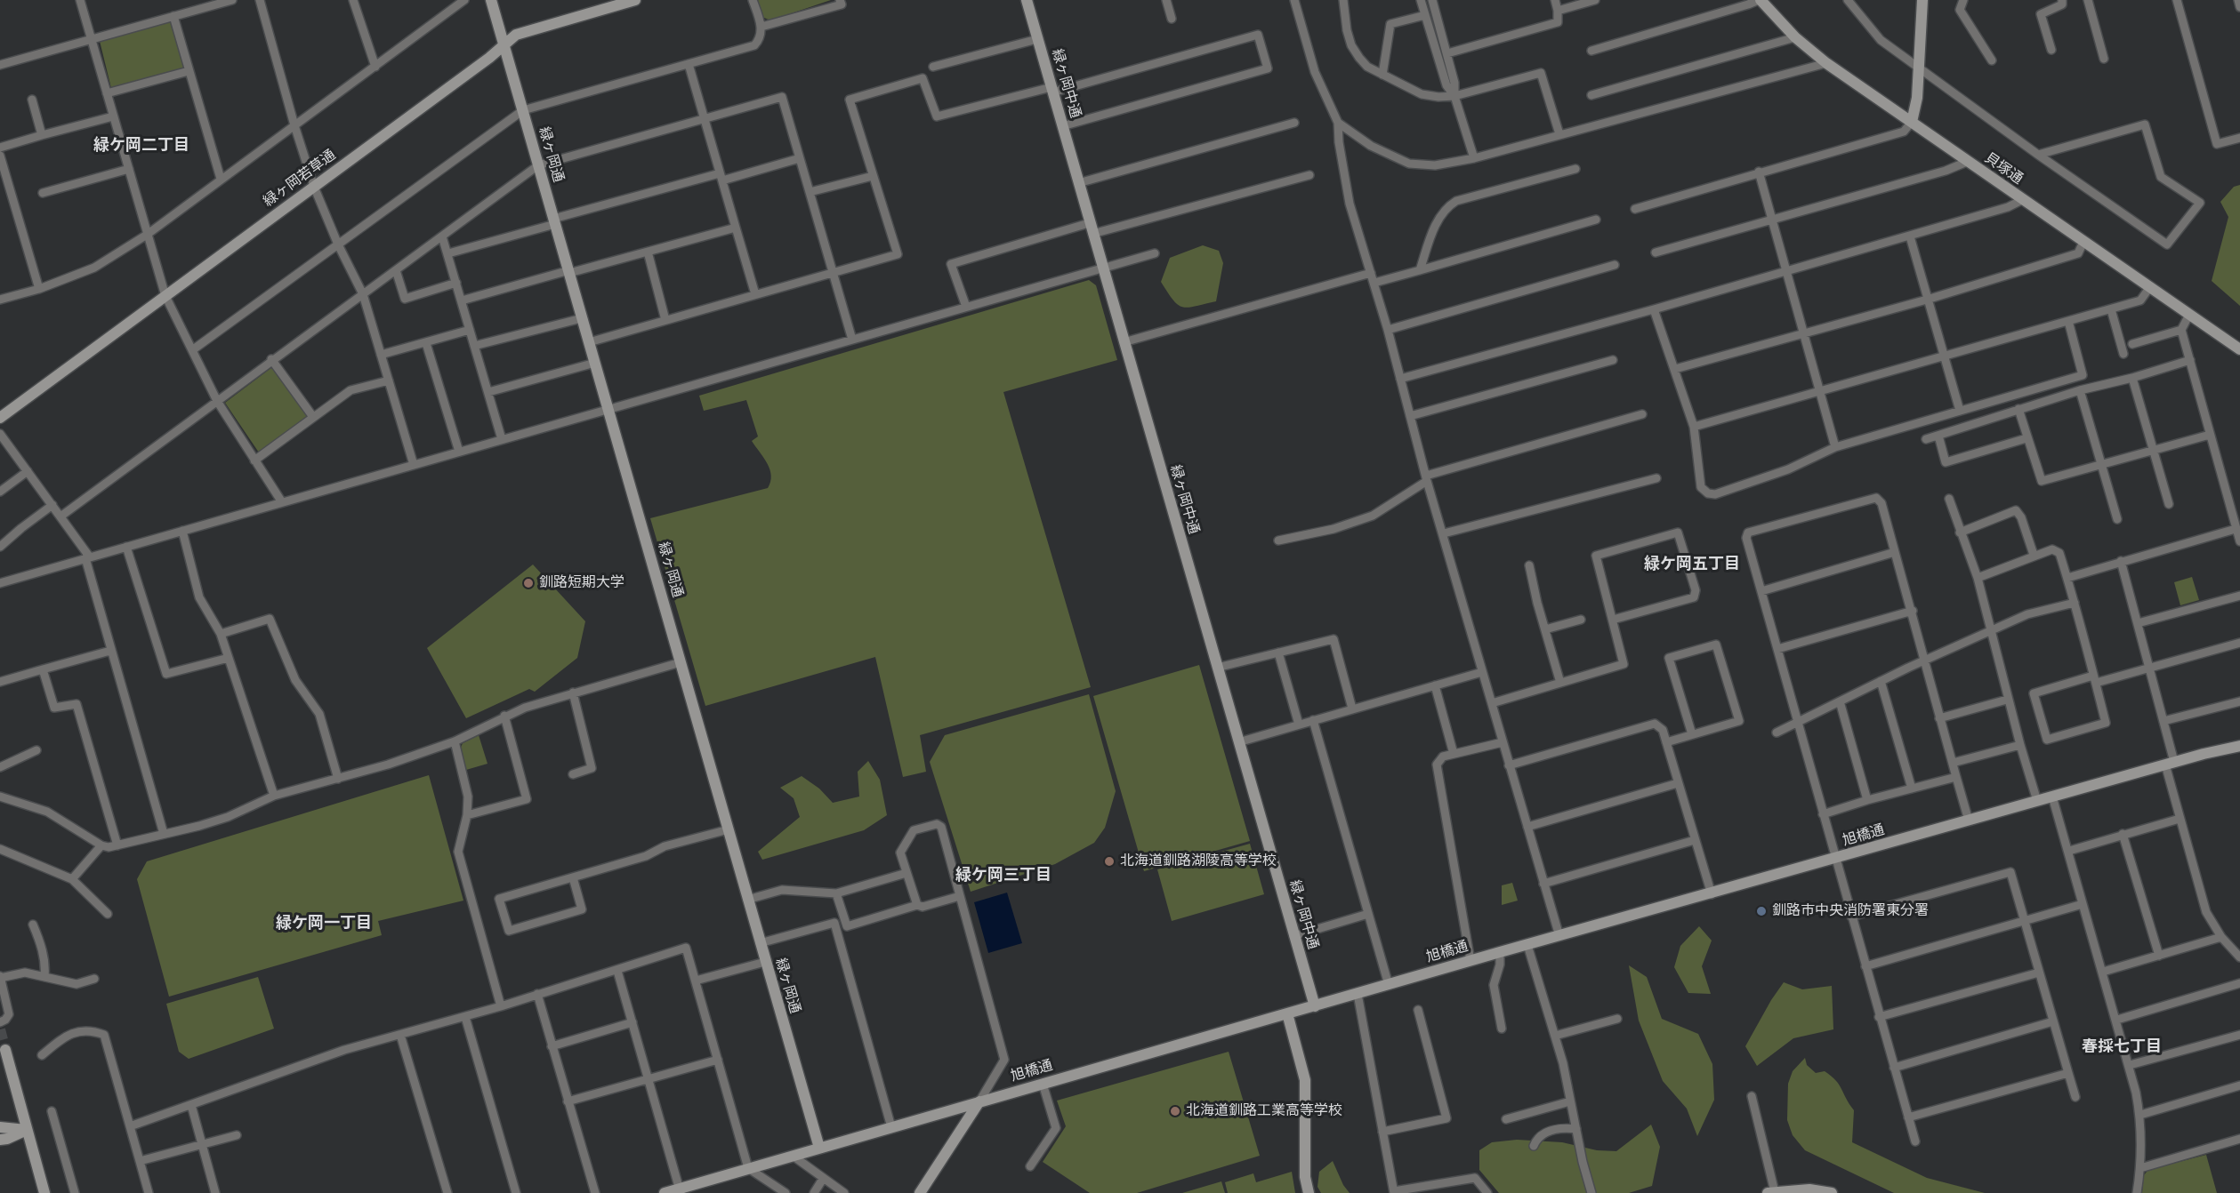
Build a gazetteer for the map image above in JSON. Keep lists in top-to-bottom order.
{
  "streets": {
    "street": [
      "緑ヶ岡中通",
      "緑ヶ岡通",
      "貝塚通",
      "緑ヶ岡若草通",
      "旭橋通"
    ]
  },
  "crossings": [
    ["緑ヶ岡中通", "旭橋通"],
    ["緑ヶ岡通", "緑ヶ岡若草通"],
    ["緑ヶ岡通", "旭橋通"]
  ],
  "districts": [
    "緑ケ岡二丁目",
    "緑ケ岡五丁目",
    "緑ケ岡三丁目",
    "緑ケ岡一丁目",
    "春採七丁目"
  ],
  "places": [
    "釧路短期大学",
    "北海道釧路湖陵高等学校",
    "釧路市中央消防署東分署",
    "北海道釧路工業高等学校"
  ]
}
